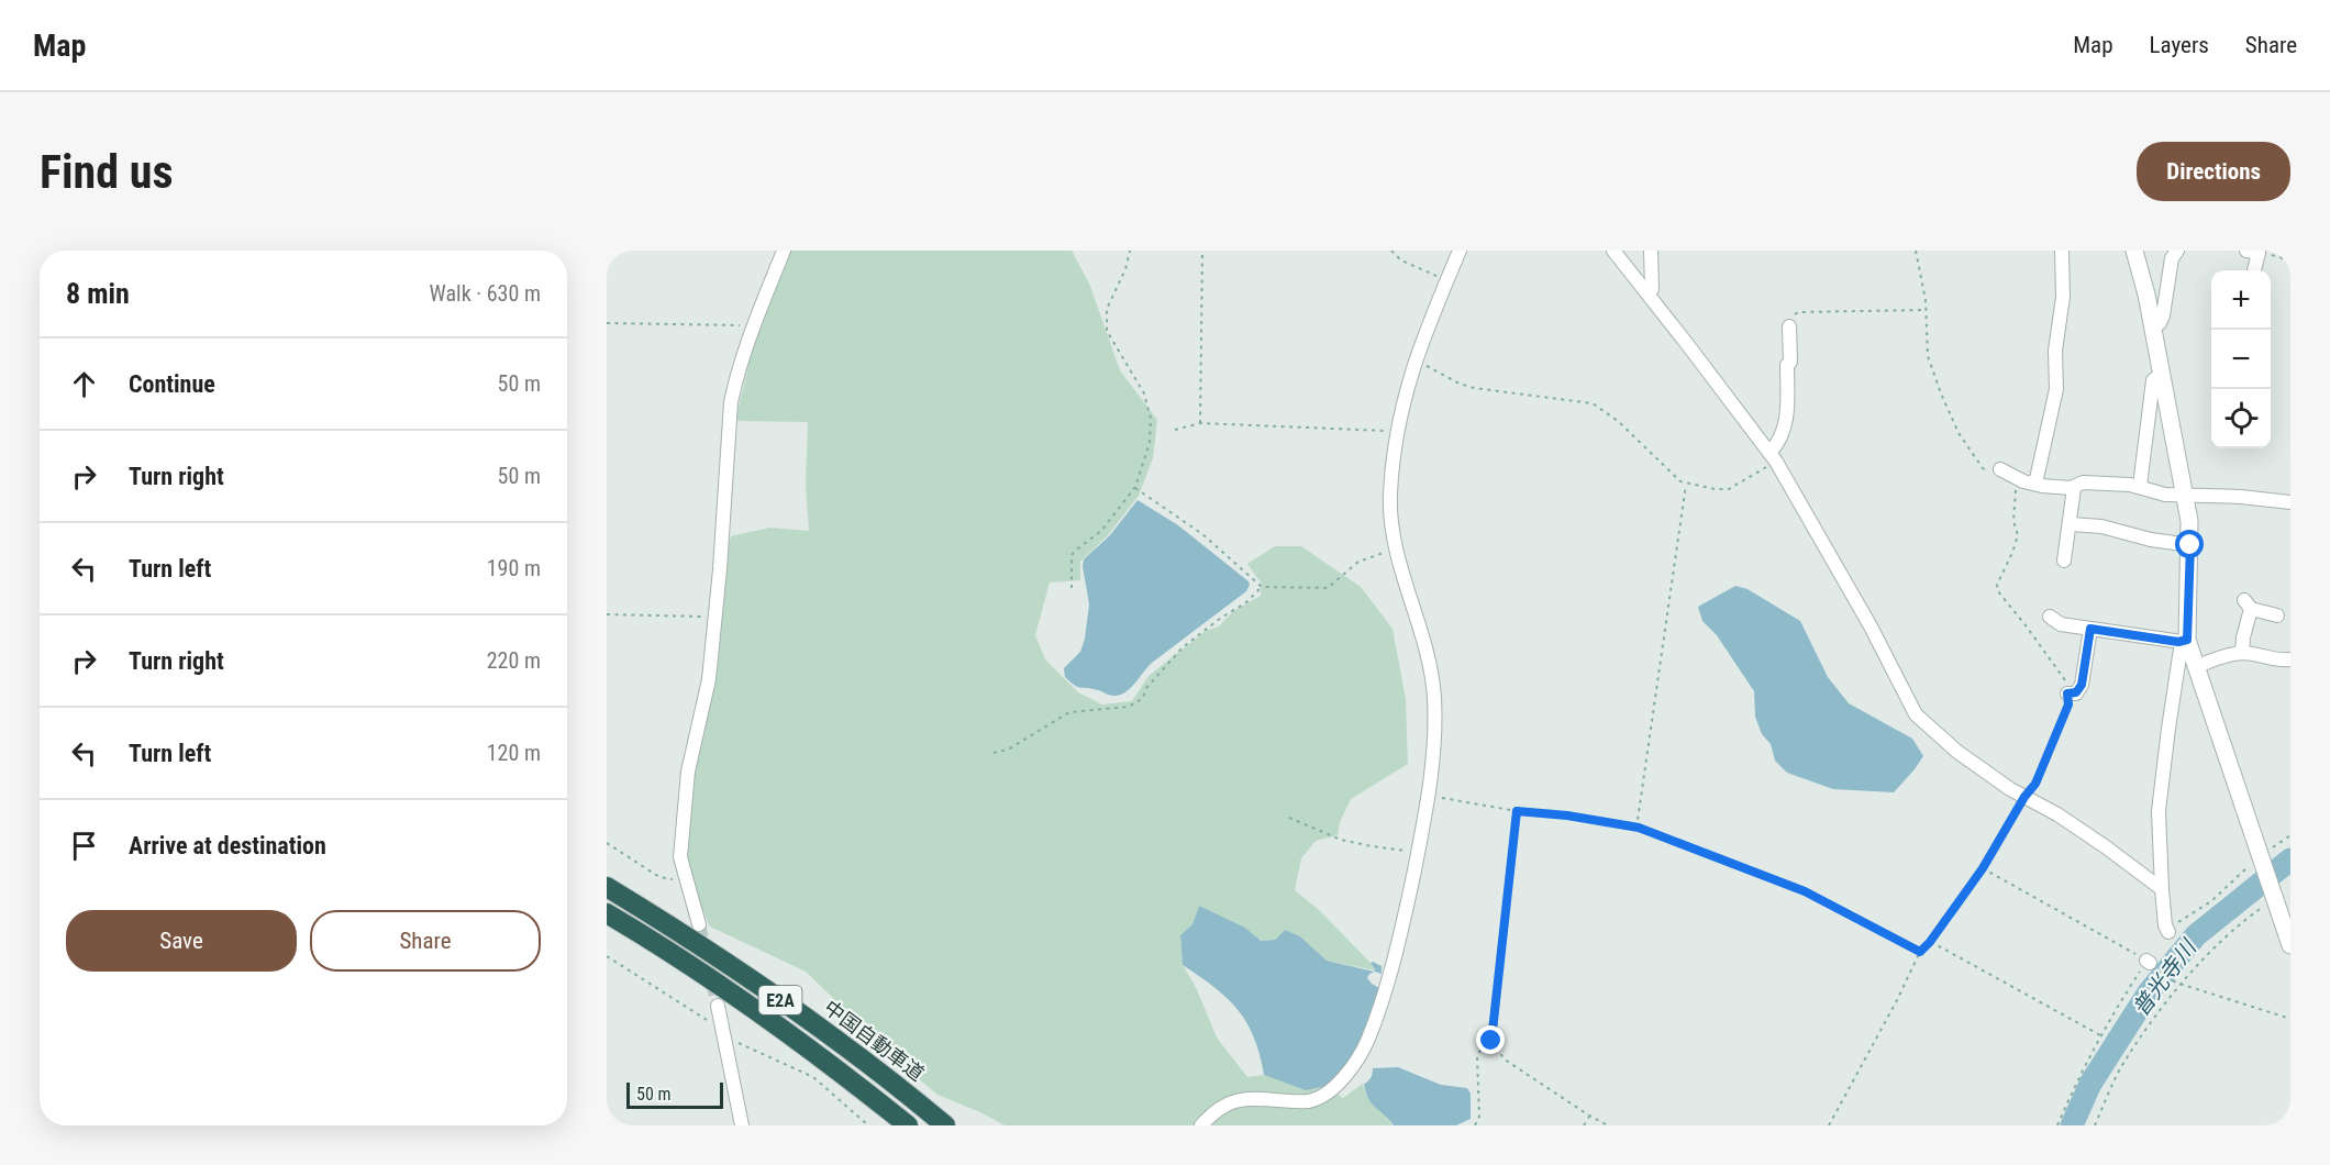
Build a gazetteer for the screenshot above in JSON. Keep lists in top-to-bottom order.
{
  "streets": {
    "highway": ["E2A", "中国自動車道"]
  },
  "water": ["普光寺川"],
  "scale_bar": "50 m",
  "page": {
    "header": "Map",
    "nav": ["Map", "Layers", "Share"],
    "buttons": [
      "Directions",
      ["Save", "Share"]
    ],
    "title": "Find us",
    "heading": ["8 min", "Walk · 630 m"],
    "map_buttons": ["+", "−"],
    "list": [
      ["Continue", "50 m"],
      ["Turn right", "50 m"],
      ["Turn left", "190 m"],
      ["Turn right", "220 m"],
      ["Turn left", "120 m"],
      "Arrive at destination"
    ],
    "scale": "50 m"
  }
}
